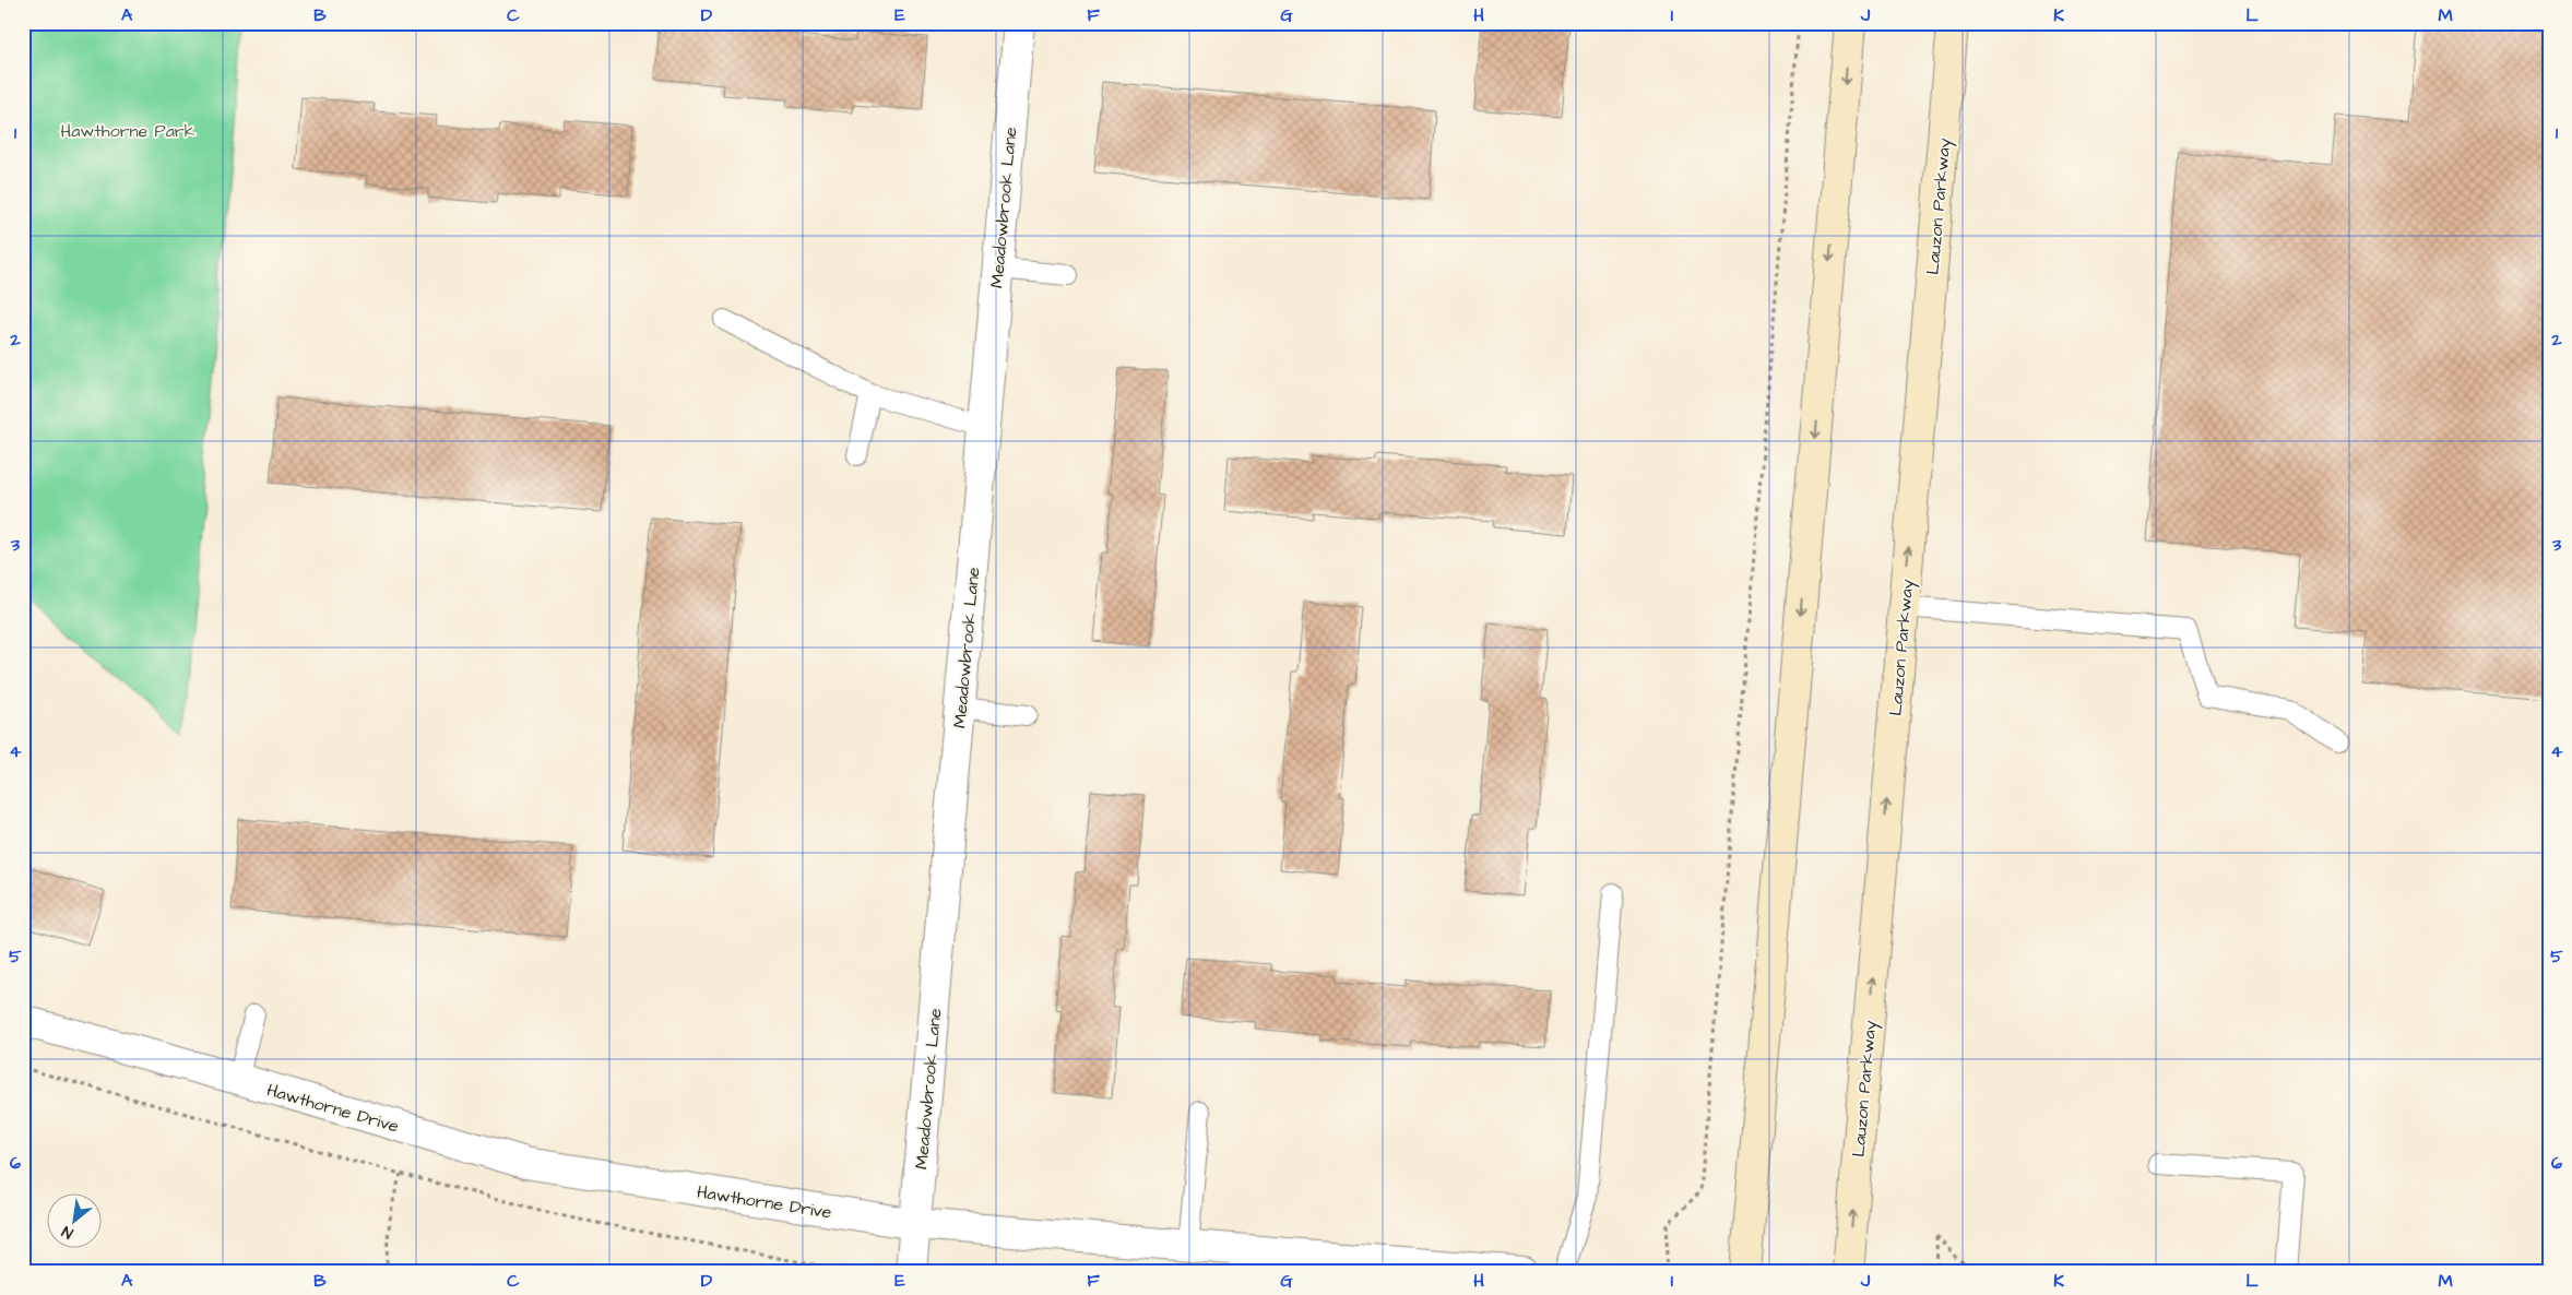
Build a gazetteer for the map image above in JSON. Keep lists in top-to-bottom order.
{
  "streets": {
    "main road": ["Lauzon Parkway"],
    "street": ["Meadowbrook Lane", "Hawthorne Drive"]
  },
  "crossings": [
    ["Meadowbrook Lane", "Hawthorne Drive"]
  ],
  "parks": ["Hawthorne Park"],
  "north": "bottom left",
  "grid": {
    "columns": [
      "A",
      "B",
      "C",
      "D",
      "E",
      "F",
      "G",
      "H",
      "I",
      "J",
      "K",
      "L",
      "M"
    ],
    "rows": [
      "1",
      "2",
      "3",
      "4",
      "5",
      "6"
    ]
  }
}
